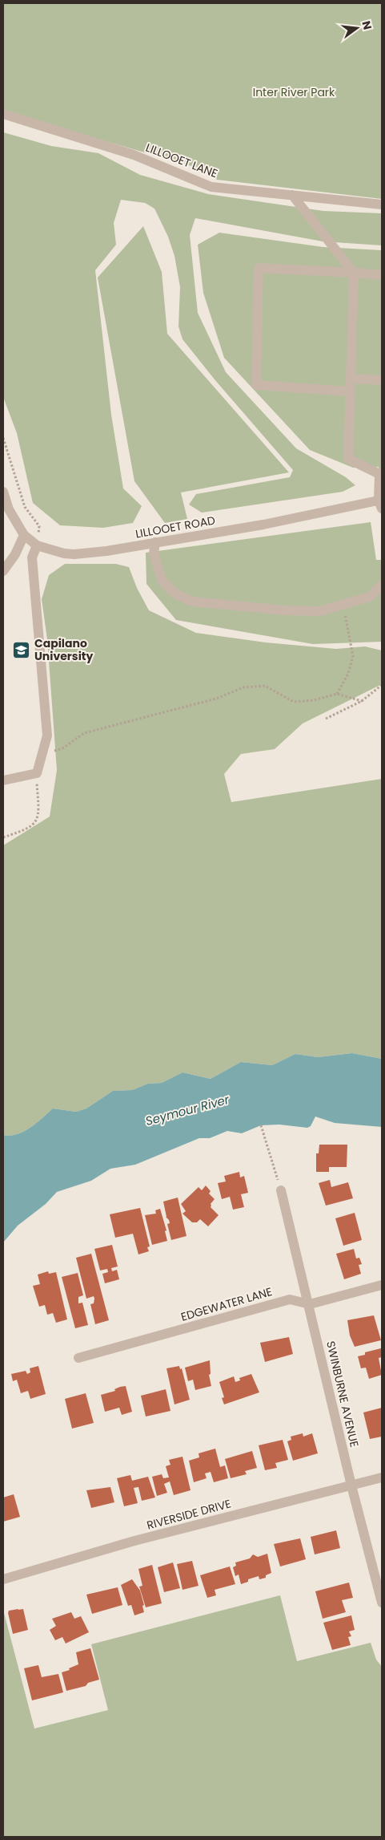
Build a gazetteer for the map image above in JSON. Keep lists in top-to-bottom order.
{
  "streets": {
    "street": [
      "LILLOOET LANE",
      "LILLOOET ROAD",
      "EDGEWATER LANE",
      "SWINBURNE AVENUE",
      "RIVERSIDE DRIVE"
    ]
  },
  "crossings": [
    ["EDGEWATER LANE", "SWINBURNE AVENUE"],
    ["SWINBURNE AVENUE", "RIVERSIDE DRIVE"]
  ],
  "water": ["Seymour River"],
  "parks": ["Inter River Park"],
  "places": {
    "school or university": ["Capilano University"]
  },
  "north": "right"
}
